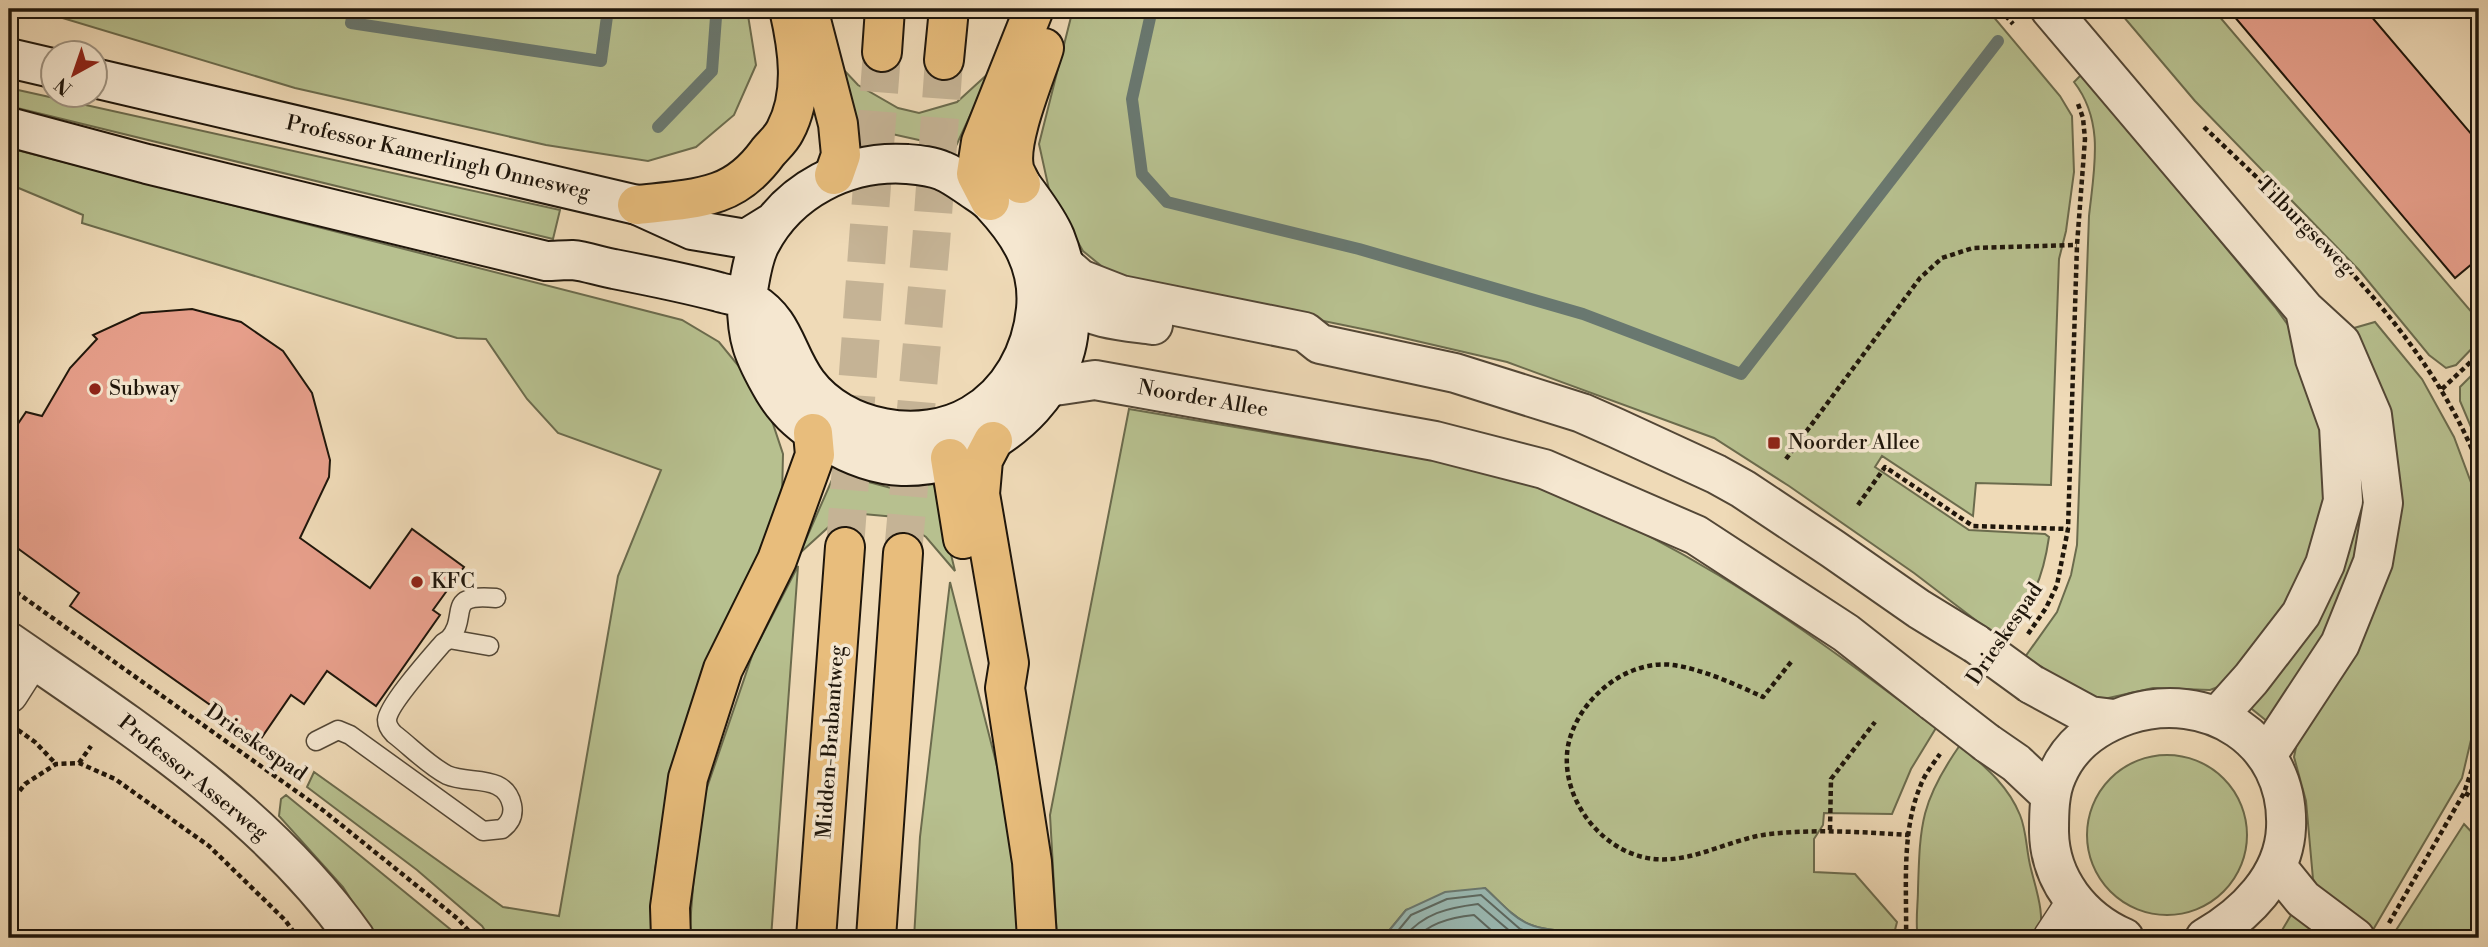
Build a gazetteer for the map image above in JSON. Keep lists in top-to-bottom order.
{
  "streets": {
    "highway": ["Midden-Brabantweg"],
    "street": ["Professor Kamerlingh Onnesweg", "Noorder Allee", "Professor Asserweg"],
    "path": ["Tilburgseweg", "Drieskespad"]
  },
  "places": {
    "other": ["Subway", "KFC"],
    "transit": ["Noorder Allee"]
  },
  "north": "bottom left"
}
